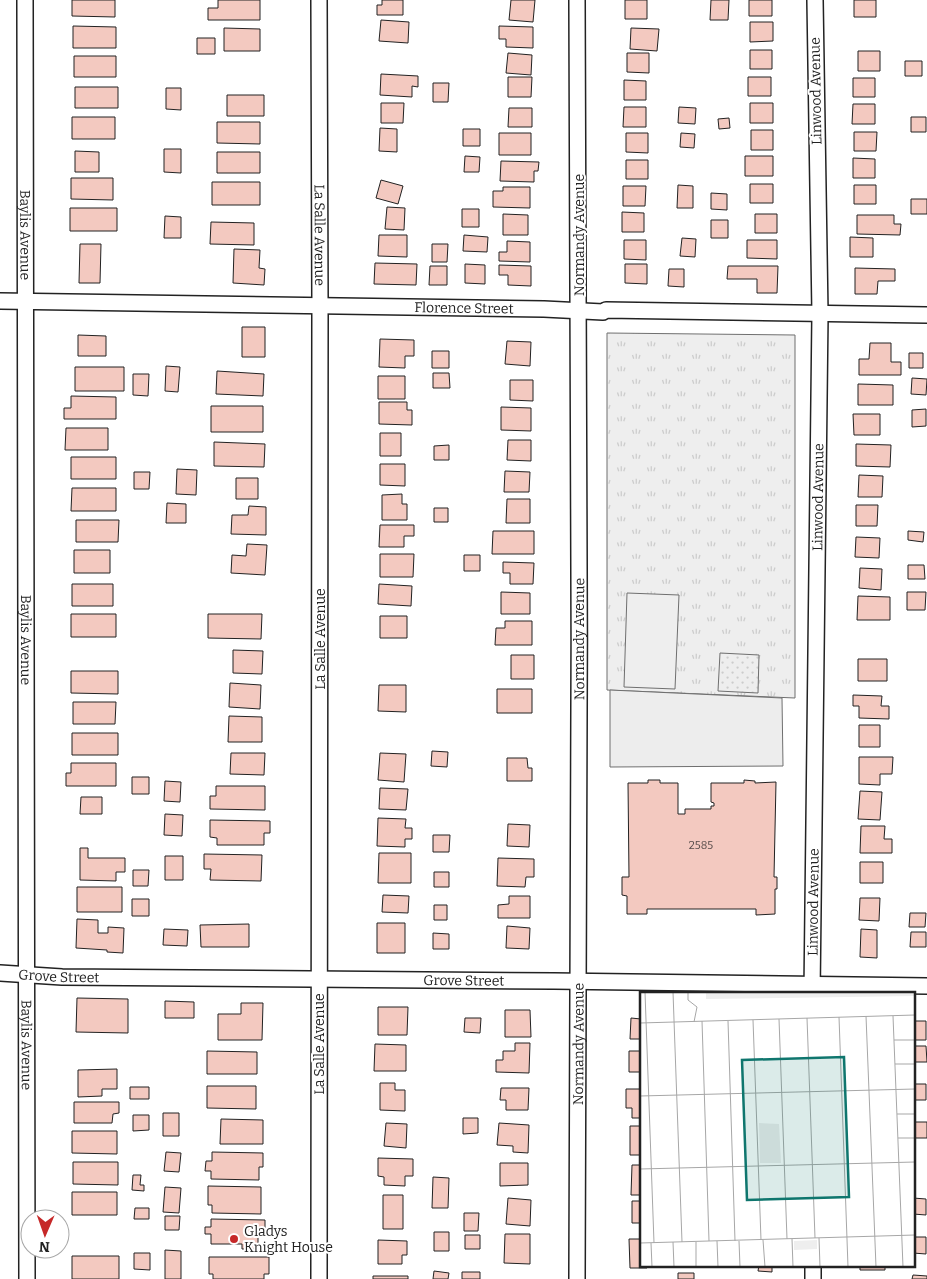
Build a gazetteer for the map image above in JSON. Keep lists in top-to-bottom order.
{
  "streets": {
    "street": [
      "Linwood Avenue",
      "La Salle Avenue",
      "Baylis Avenue",
      "Normandy Avenue",
      "Florence Street",
      "Grove Street"
    ]
  },
  "crossings": [
    ["Linwood Avenue", "Florence Street"],
    ["Linwood Avenue", "Grove Street"],
    ["La Salle Avenue", "Florence Street"],
    ["La Salle Avenue", "Grove Street"],
    ["Baylis Avenue", "Florence Street"],
    ["Baylis Avenue", "Grove Street"],
    ["Normandy Avenue", "Florence Street"],
    ["Normandy Avenue", "Grove Street"]
  ],
  "places": ["Gladys Knight House"],
  "house_numbers": ["2585"],
  "north": "bottom"
}
